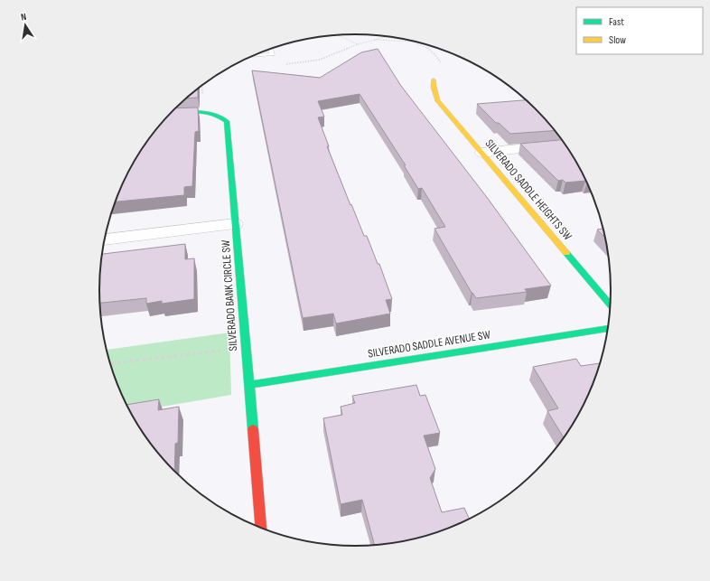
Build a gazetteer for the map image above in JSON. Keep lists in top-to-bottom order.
{
  "streets": {
    "street": ["SILVERADO SADDLE HEIGHTS SW", "SILVERADO BANK CIRCLE SW", "SILVERADO SADDLE AVENUE SW"]
  },
  "crossings": [
    ["SILVERADO BANK CIRCLE SW", "SILVERADO SADDLE AVENUE SW"]
  ],
  "legend": ["Fast", "Slow"],
  "north": "top"
}
